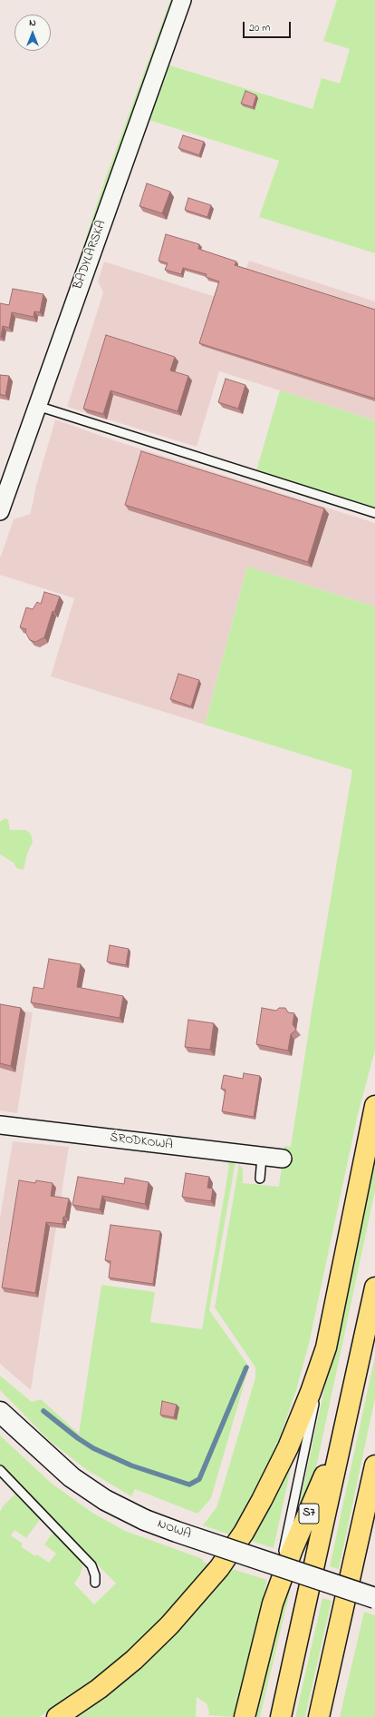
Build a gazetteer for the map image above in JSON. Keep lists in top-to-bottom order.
{
  "streets": {
    "highway": ["S7"],
    "street": ["BADYLARSKA", "ŚRODKOWA", "NOWA"]
  },
  "scale_bar": "20 m",
  "north": "top"
}
